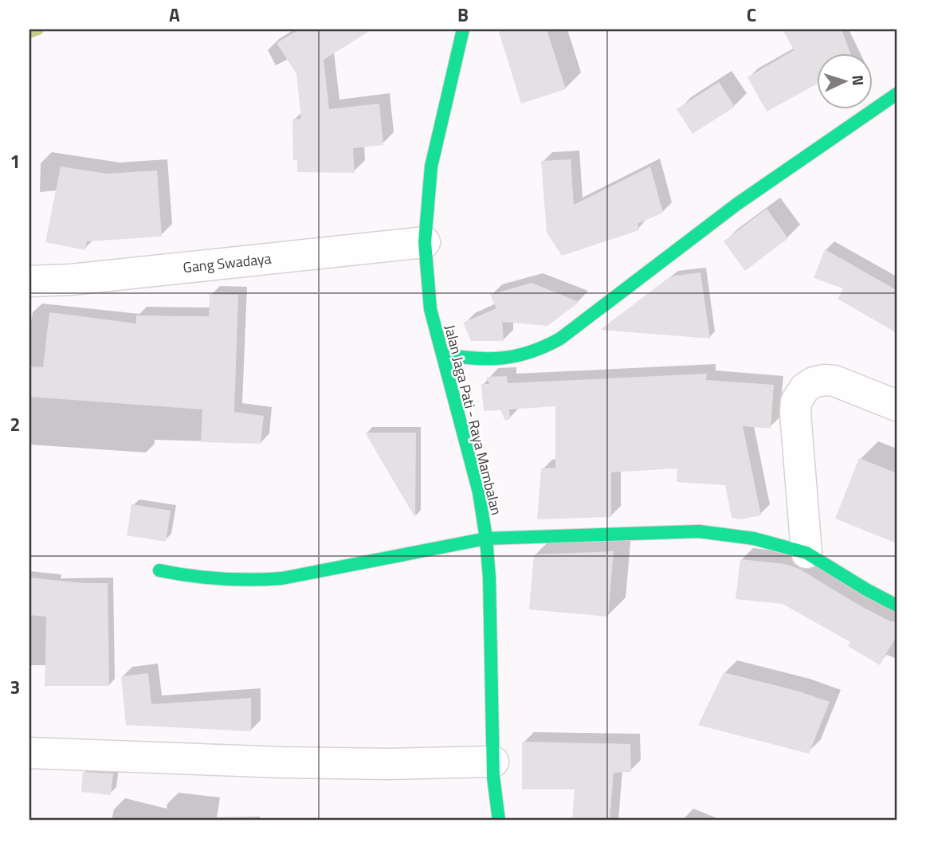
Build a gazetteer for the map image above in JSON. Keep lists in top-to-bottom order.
{
  "streets": {
    "street": ["Gang Swadaya", "Jalan Jaga Pati - Raya Mambalan"]
  },
  "crossings": [
    ["Gang Swadaya", "Jalan Jaga Pati - Raya Mambalan"]
  ],
  "north": "right",
  "grid": {
    "columns": ["A", "B", "C"],
    "rows": ["1", "2", "3"]
  }
}
